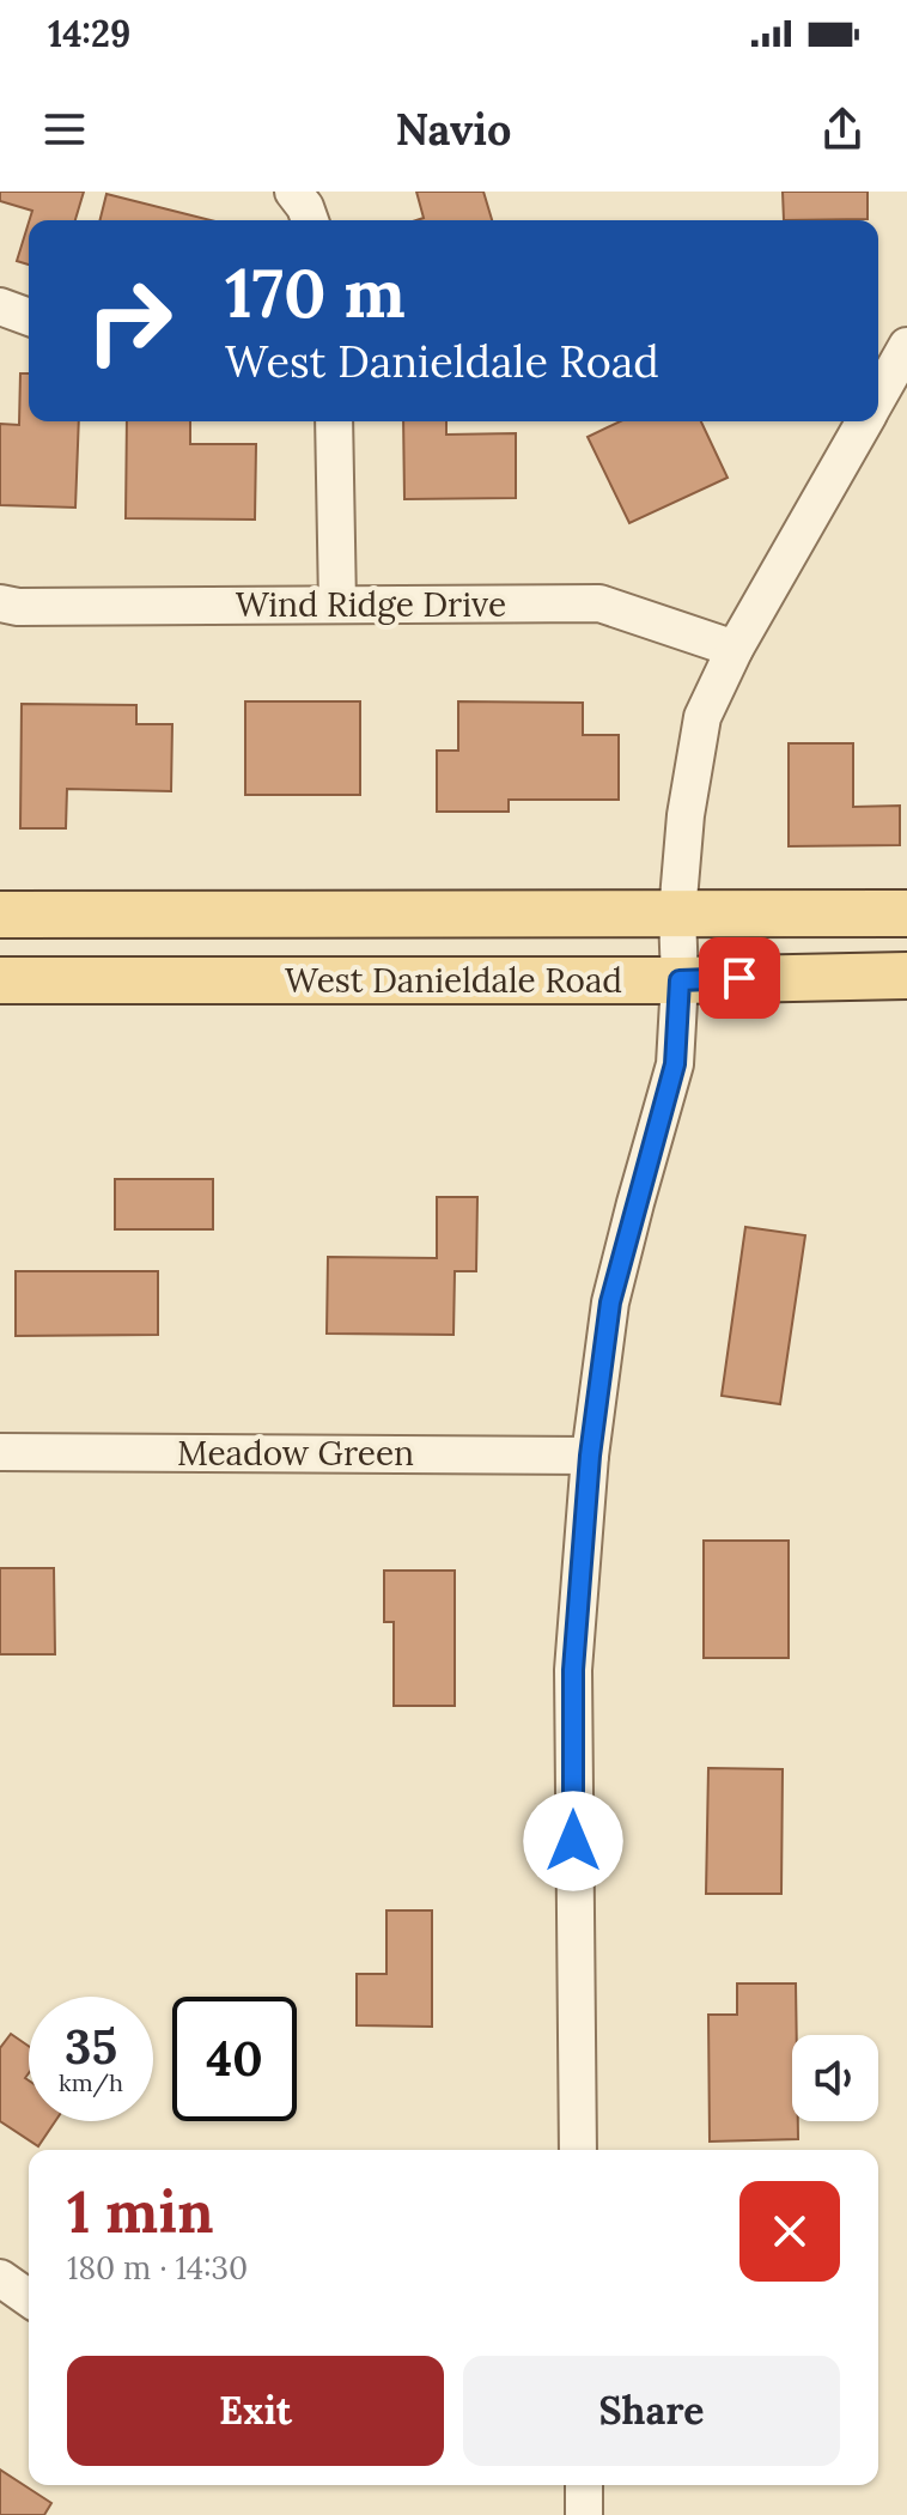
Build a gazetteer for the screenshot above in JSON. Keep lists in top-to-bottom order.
{
  "streets": {
    "main road": ["West Danieldale Road"],
    "street": ["Wind Ridge Drive", "Meadow Green"]
  },
  "page": {
    "status": "14:29",
    "header": "Navio",
    "turn": ["170 m", "West Danieldale Road"],
    "speed": "35 km/h",
    "limit": "40",
    "heading": ["1 min", "180 m · 14:30"],
    "buttons": ["Exit", "Share"]
  }
}
